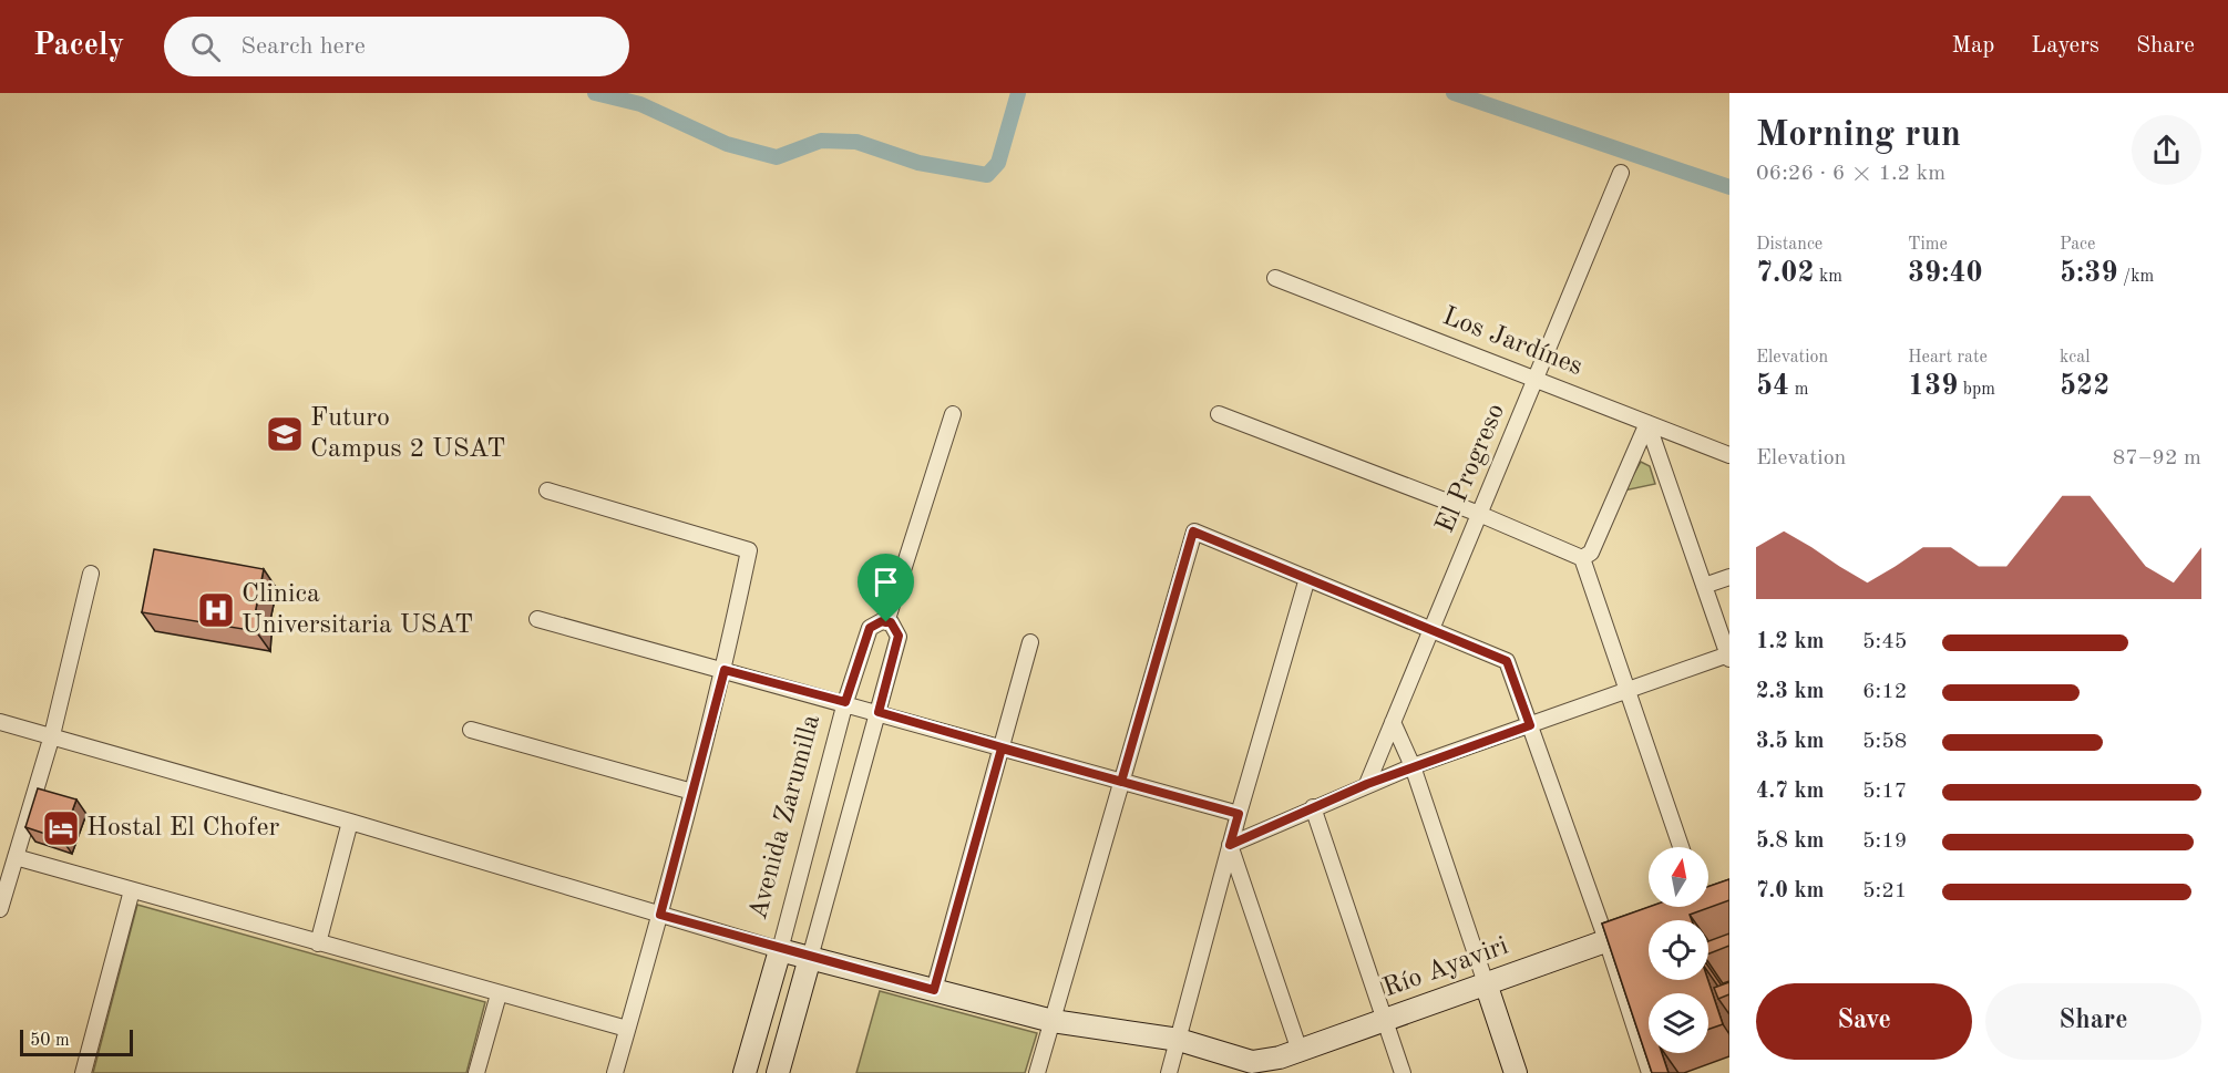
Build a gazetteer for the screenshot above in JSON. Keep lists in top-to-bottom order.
{
  "streets": {
    "street": [
      "Los Jardínes",
      "El Progreso",
      "Avenida Zarumilla",
      "Río Ayaviri"
    ]
  },
  "crossings": [
    ["Los Jardínes", "El Progreso"],
    ["Avenida Zarumilla", "Río Ayaviri"]
  ],
  "places": {
    "school or university": ["Futuro Campus 2 USAT"],
    "hospital": ["Clinica Universitaria USAT"],
    "hotel": ["Hostal El Chofer"]
  },
  "scale_bar": "50 m",
  "north": "top",
  "page": {
    "header": "Pacely",
    "search": "Search here",
    "nav": ["Map", "Layers", "Share"],
    "heading": ["Morning run", "06:26 · 6 × 1.2 km"],
    "stats": [
      ["Distance", "7.02 km"],
      ["Time", "39:40"],
      ["Pace", "5:39 /km"],
      ["Elevation", "54 m"],
      ["Heart rate", "139 bpm"],
      ["kcal", "522"]
    ],
    "chart": ["Elevation", "87–92 m"],
    "list": [
      {
        "name": "1.2 km",
        "note": "5:45"
      },
      {
        "name": "2.3 km",
        "note": "6:12"
      },
      {
        "name": "3.5 km",
        "note": "5:58"
      },
      {
        "name": "4.7 km",
        "note": "5:17"
      },
      {
        "name": "5.8 km",
        "note": "5:19"
      },
      {
        "name": "7.0 km",
        "note": "5:21"
      }
    ],
    "buttons": ["Save", "Share"],
    "scale": "50 m"
  }
}
